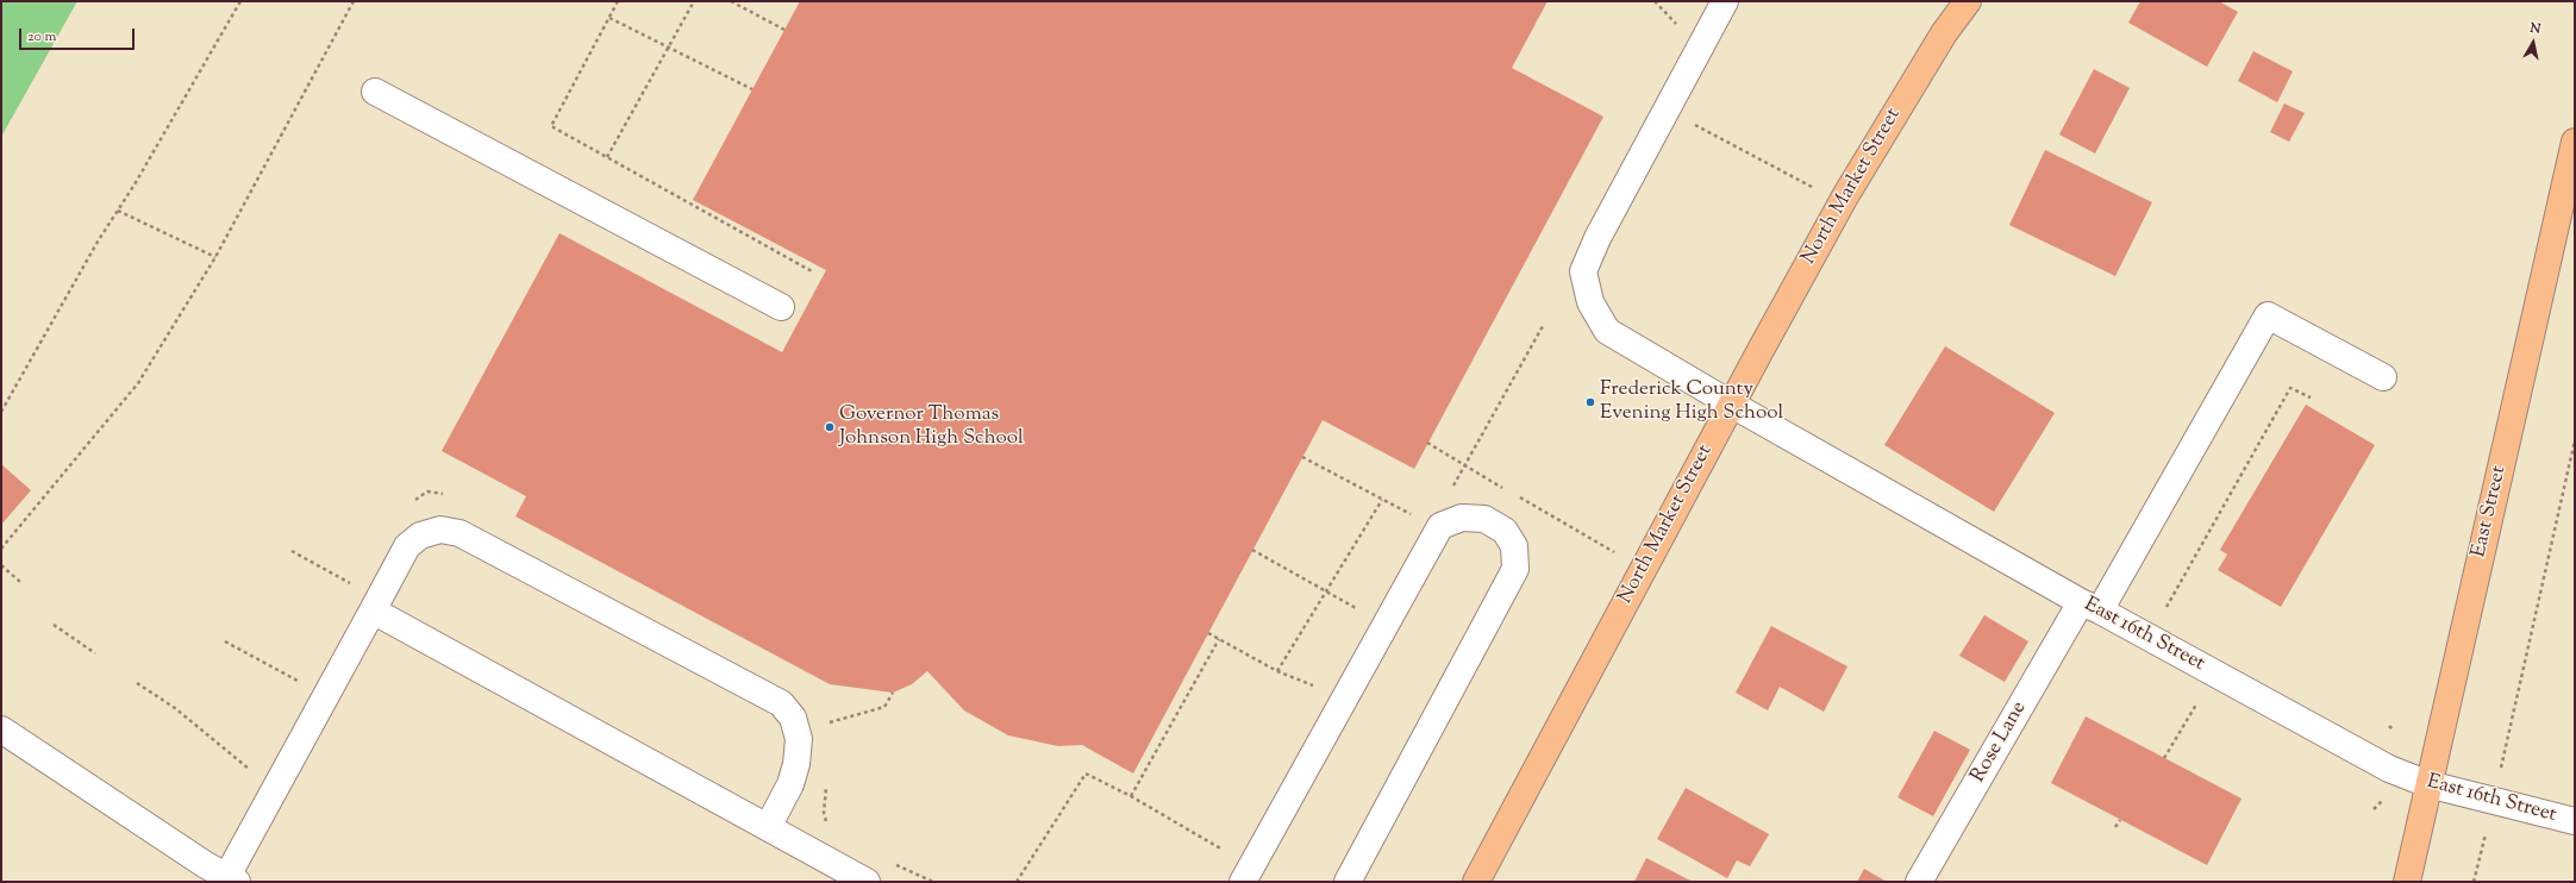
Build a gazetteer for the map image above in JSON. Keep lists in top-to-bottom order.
{
  "streets": {
    "main road": ["North Market Street", "East Street"],
    "street": ["East 16th Street", "Rose Lane"]
  },
  "crossings": [
    ["North Market Street", "East 16th Street"],
    ["East Street", "East 16th Street"],
    ["East 16th Street", "Rose Lane"]
  ],
  "places": ["Frederick County Evening High School", "Governor Thomas Johnson High School"],
  "scale_bar": "20 m",
  "north": "top"
}
